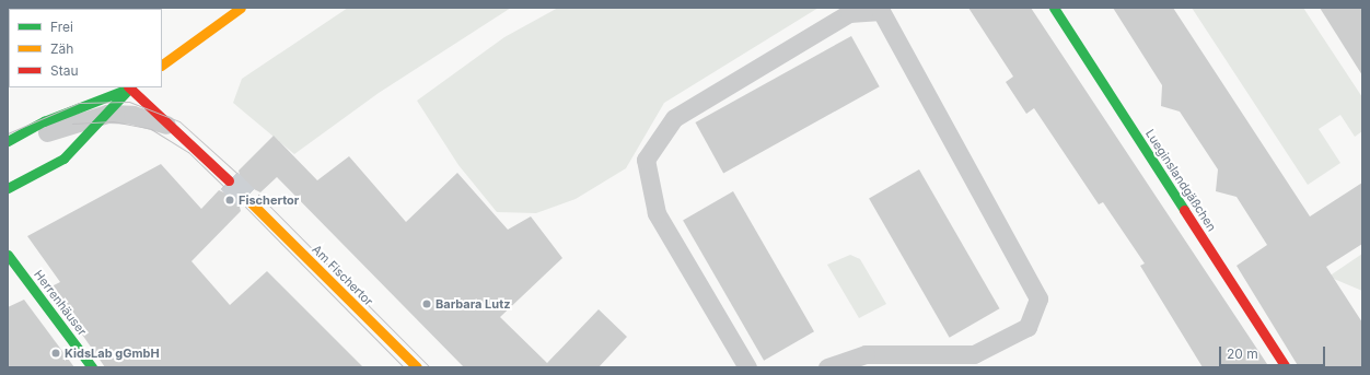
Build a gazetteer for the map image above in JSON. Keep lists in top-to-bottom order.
{
  "streets": {
    "street": ["Lueginslandgäßchen", "Am Fischertor", "Herrenhäuser"]
  },
  "places": ["Fischertor", "Barbara Lutz", "KidsLab gGmbH"],
  "legend": ["Frei", "Zäh", "Stau"],
  "scale_bar": "20 m"
}
